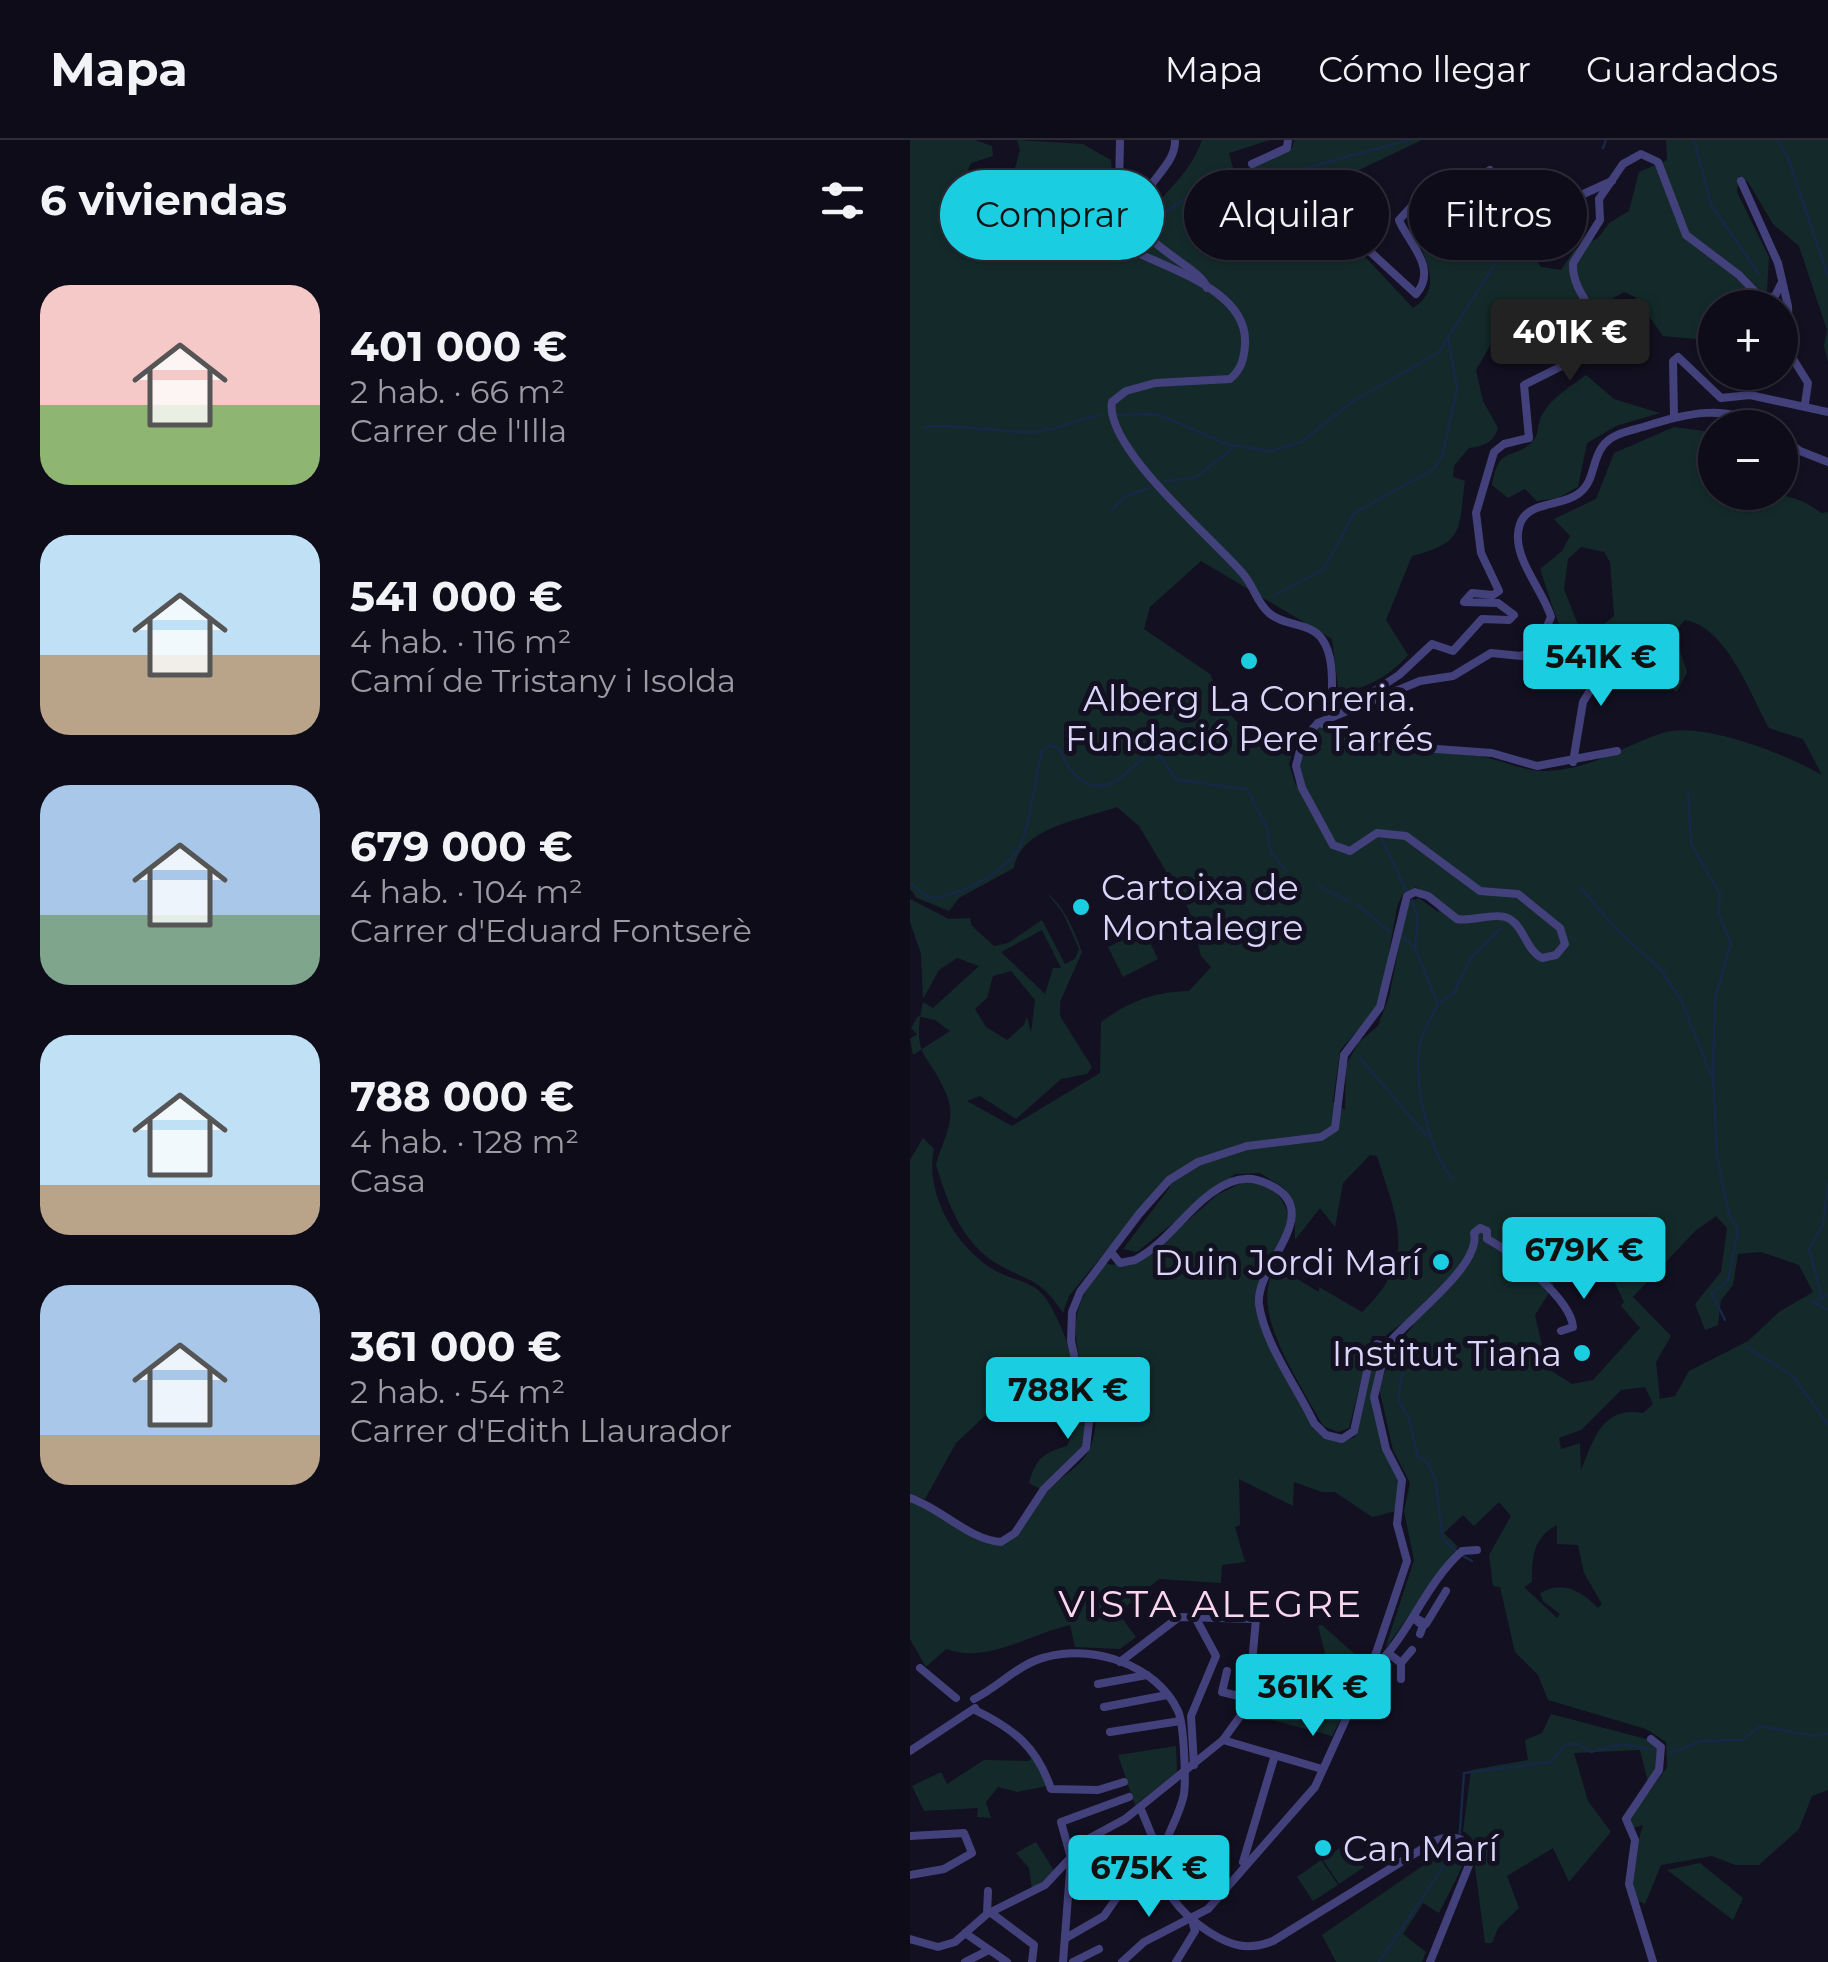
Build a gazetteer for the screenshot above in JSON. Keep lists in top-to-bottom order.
{
  "districts": ["VISTA ALEGRE"],
  "places": [
    "Alberg La Conreria. Fundació Pere Tarrés",
    "Cartoixa de Montalegre",
    "Duin Jordi Marí",
    "Institut Tiana",
    "Can Marí"
  ],
  "page": {
    "header": "Mapa",
    "nav": ["Mapa", "Cómo llegar", "Guardados"],
    "heading": "6 viviendas",
    "chip": ["Comprar", "Alquilar", "Filtros"],
    "list": [
      {
        "name": "401 000 €",
        "note": "2 hab. · 66 m² · Carrer de l'Illa"
      },
      {
        "name": "541 000 €",
        "note": "4 hab. · 116 m² · Camí de Tristany i Isolda"
      },
      {
        "name": "679 000 €",
        "note": "4 hab. · 104 m² · Carrer d'Eduard Fontserè"
      },
      {
        "name": "788 000 €",
        "note": "4 hab. · 128 m² · Casa"
      },
      {
        "name": "361 000 €",
        "note": "2 hab. · 54 m² · Carrer d'Edith Llaurador"
      }
    ],
    "map_buttons": ["+", "−"],
    "price": [
      "401K €",
      "541K €",
      "679K €",
      "788K €",
      "361K €",
      "675K €"
    ]
  }
}
